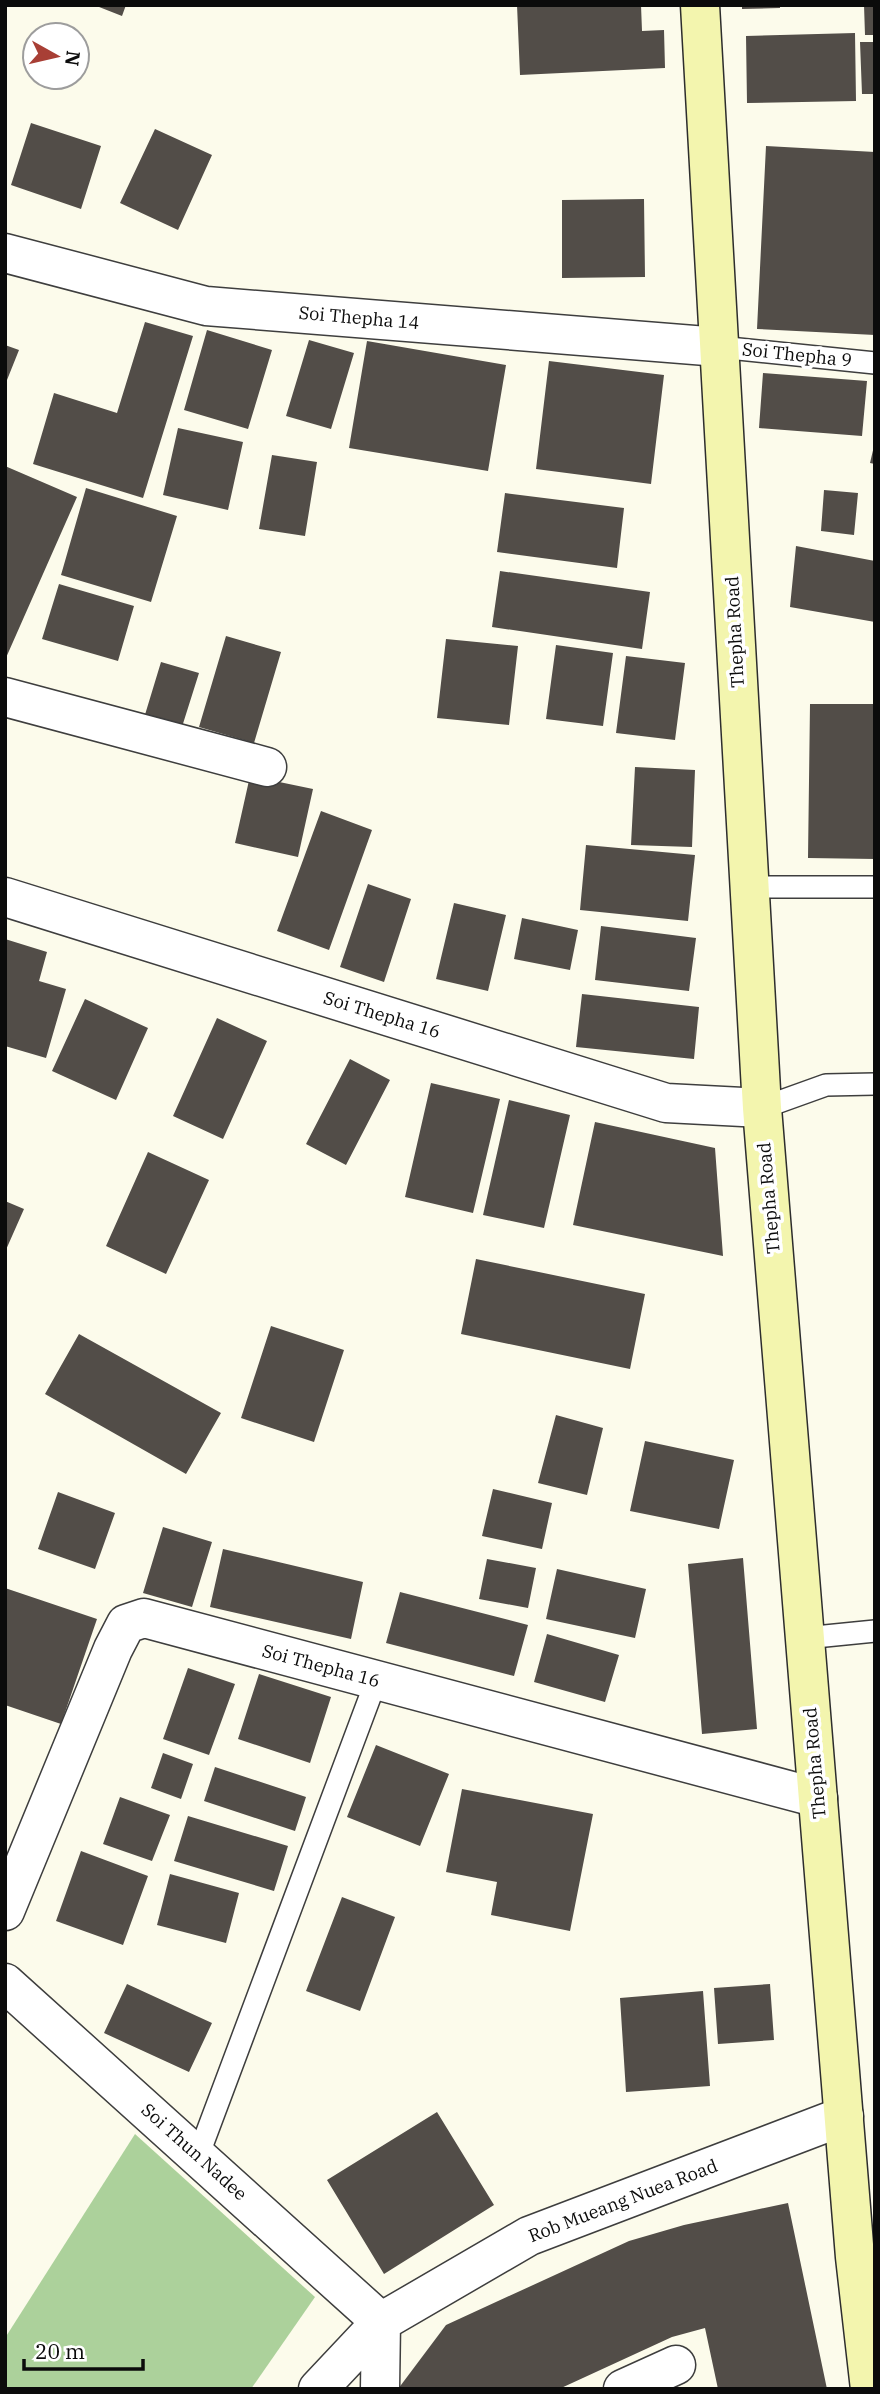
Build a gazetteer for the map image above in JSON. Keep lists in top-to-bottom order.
{
  "streets": {
    "street": [
      "Soi Thepha 14",
      "Thepha Road",
      "Soi Thepha 16",
      "Soi Thun Nadee",
      "Rob Mueang Nuea Road"
    ],
    "lane": ["Soi Thepha 9"]
  },
  "crossings": [
    ["Soi Thepha 14", "Soi Thepha 9"],
    ["Soi Thepha 14", "Thepha Road"],
    ["Soi Thepha 9", "Thepha Road"],
    ["Thepha Road", "Soi Thepha 16"],
    ["Thepha Road", "Rob Mueang Nuea Road"],
    ["Soi Thun Nadee", "Rob Mueang Nuea Road"]
  ],
  "scale_bar": "20 m",
  "north": "right"
}
